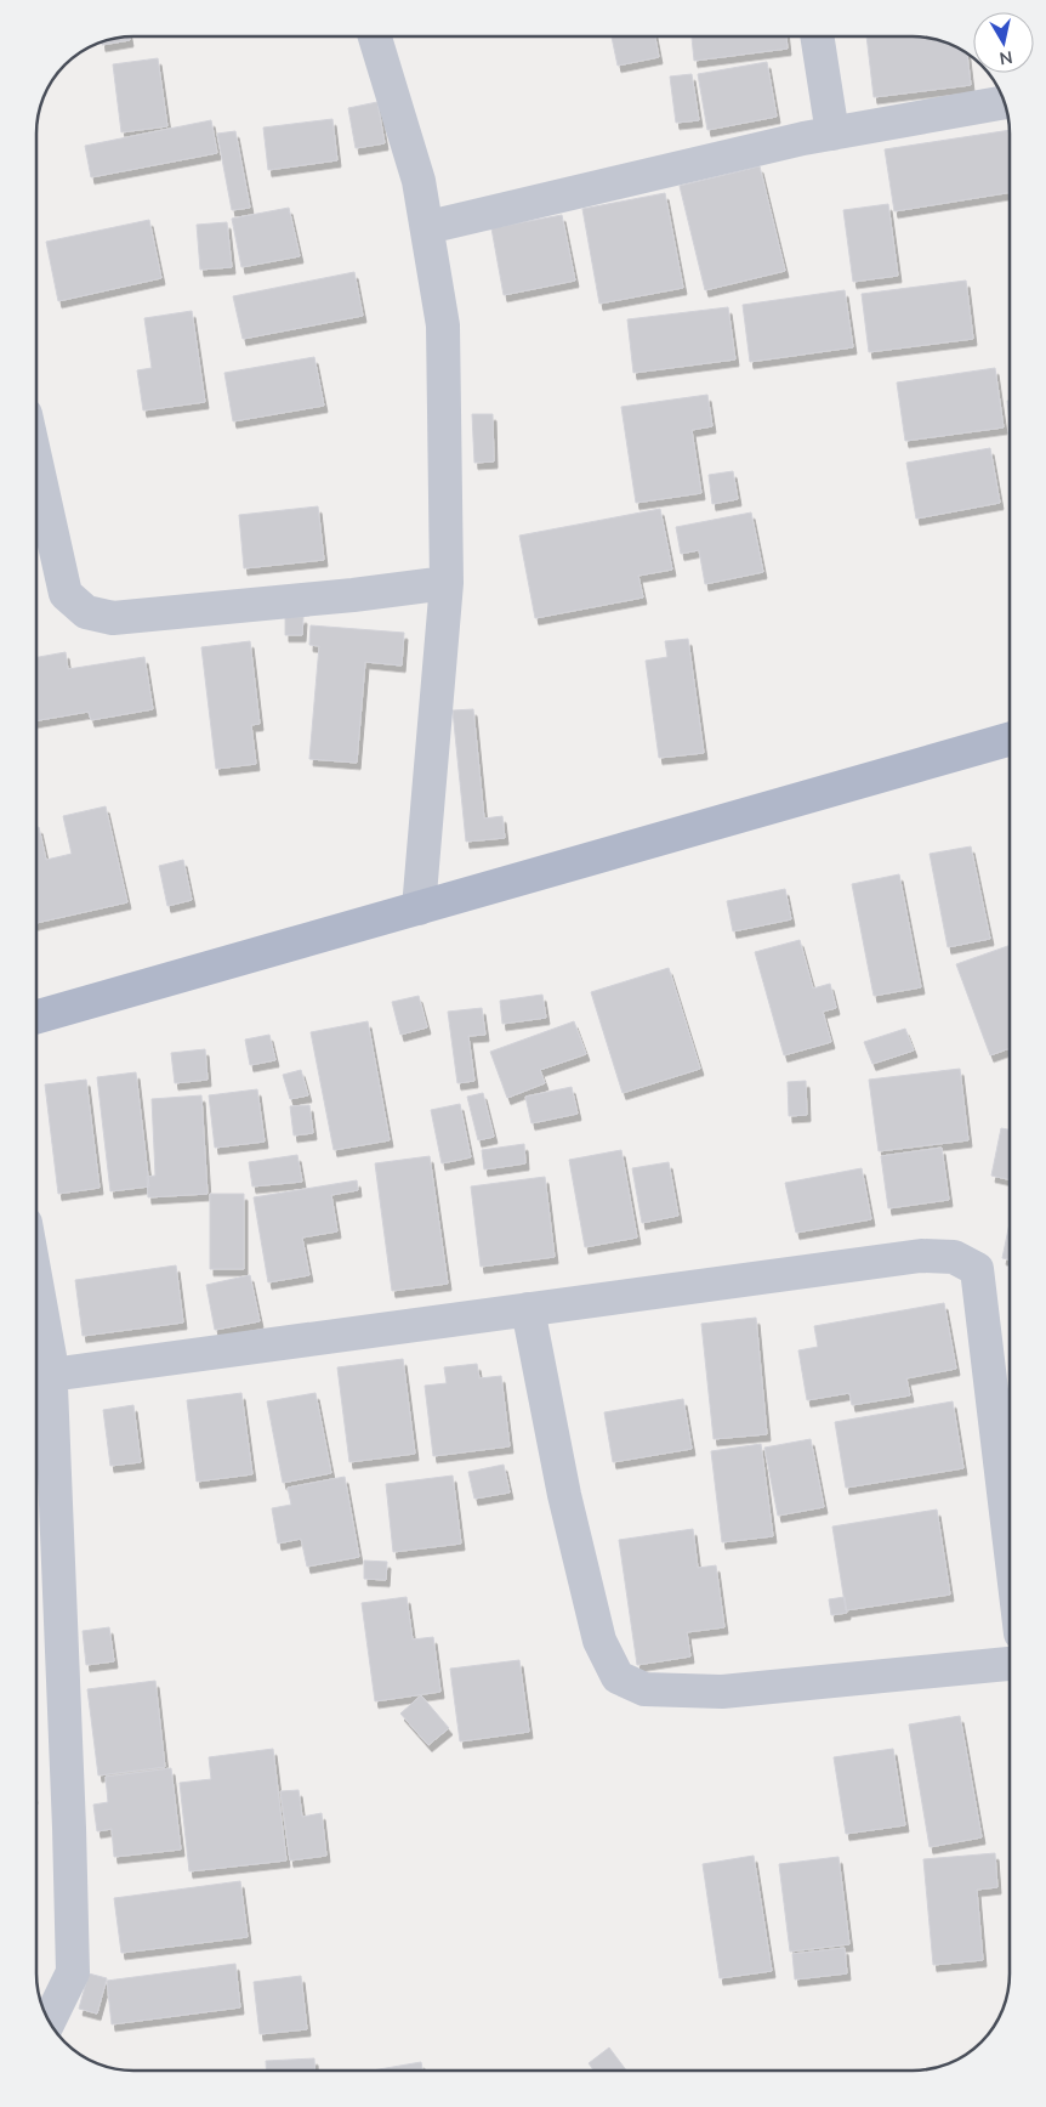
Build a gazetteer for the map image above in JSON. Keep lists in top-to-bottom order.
{
  "north": "bottom"
}
